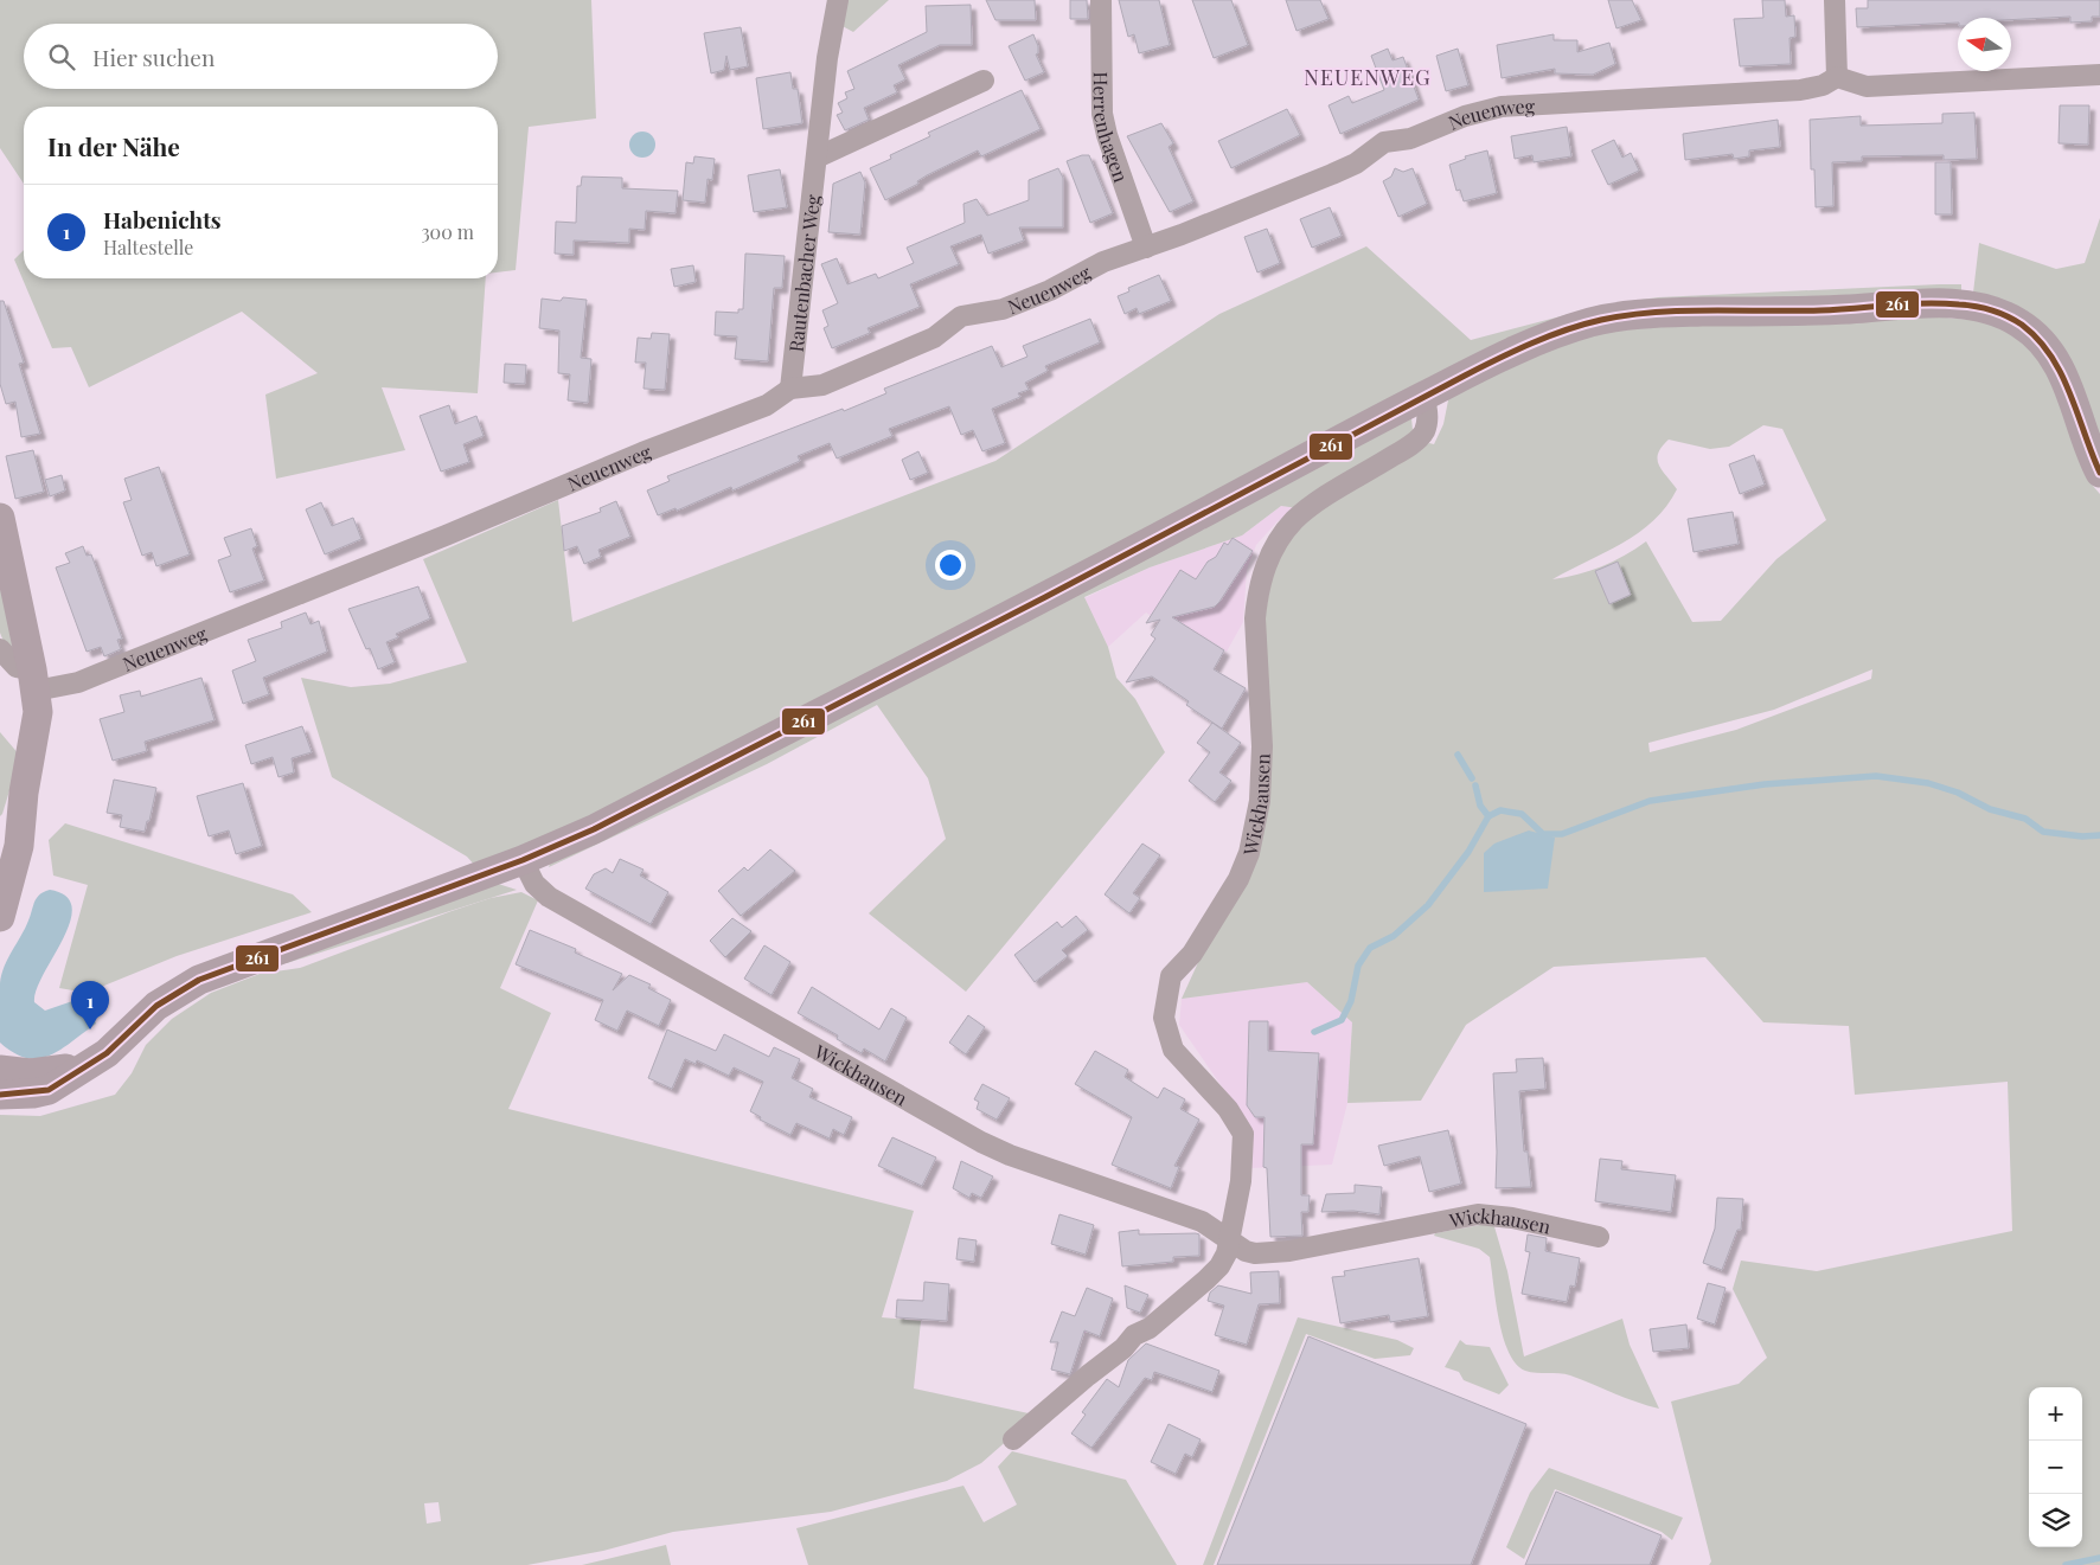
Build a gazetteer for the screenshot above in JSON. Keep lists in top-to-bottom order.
{
  "streets": {
    "street": [
      "Neuenweg",
      "Herrenhagen",
      "Rautenbacher Weg",
      "Wickhausen"
    ]
  },
  "crossings": [
    ["Neuenweg", "Herrenhagen"],
    ["Neuenweg", "Rautenbacher Weg"]
  ],
  "districts": ["NEUENWEG"],
  "lines": ["transit line 261"],
  "north": "left",
  "page": {
    "search": "Hier suchen",
    "heading": "In der Nähe",
    "list": [
      {
        "mark": "1",
        "name": "Habenichts",
        "note": "Haltestelle",
        "value": "300 m"
      }
    ],
    "pins": "1",
    "map_buttons": ["+", "−"]
  }
}
